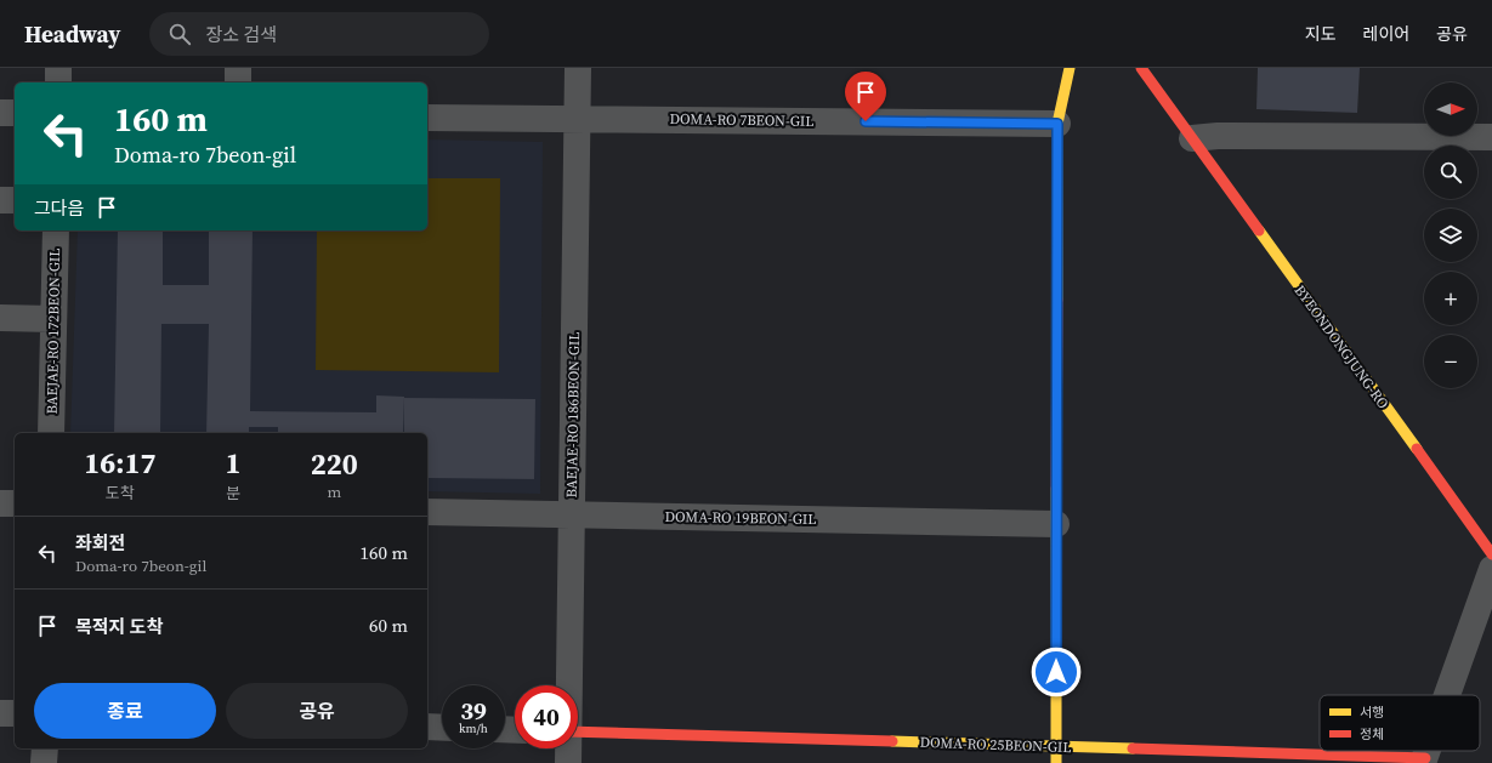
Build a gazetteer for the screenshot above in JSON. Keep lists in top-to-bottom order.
{
  "streets": {
    "street": [
      "DOMA-RO 7BEON-GIL",
      "BAEJAE-RO 172BEON-GIL",
      "BYEONDONGJUNG-RO",
      "BAEJAE-RO 186BEON-GIL",
      "DOMA-RO 19BEON-GIL",
      "DOMA-RO 25BEON-GIL"
    ]
  },
  "crossings": [
    ["DOMA-RO 7BEON-GIL", "BAEJAE-RO 186BEON-GIL"],
    ["BAEJAE-RO 186BEON-GIL", "DOMA-RO 19BEON-GIL"]
  ],
  "legend": ["서행", "정체"],
  "north": "right",
  "page": {
    "header": "Headway",
    "search": "장소 검색",
    "nav": ["지도", "레이어", "공유"],
    "map_buttons": ["+", "−"],
    "turn": ["160 m", "Doma-ro 7beon-gil"],
    "then": "그다음",
    "eta": [
      "16:17",
      "도착",
      "1",
      "분",
      "220",
      "m"
    ],
    "list": [
      {
        "name": "좌회전",
        "note": "Doma-ro 7beon-gil",
        "value": "160 m"
      },
      {
        "name": "목적지 도착",
        "value": "60 m"
      }
    ],
    "buttons": ["종료", "공유"],
    "speed": "39 km/h",
    "limit": "40"
  }
}
